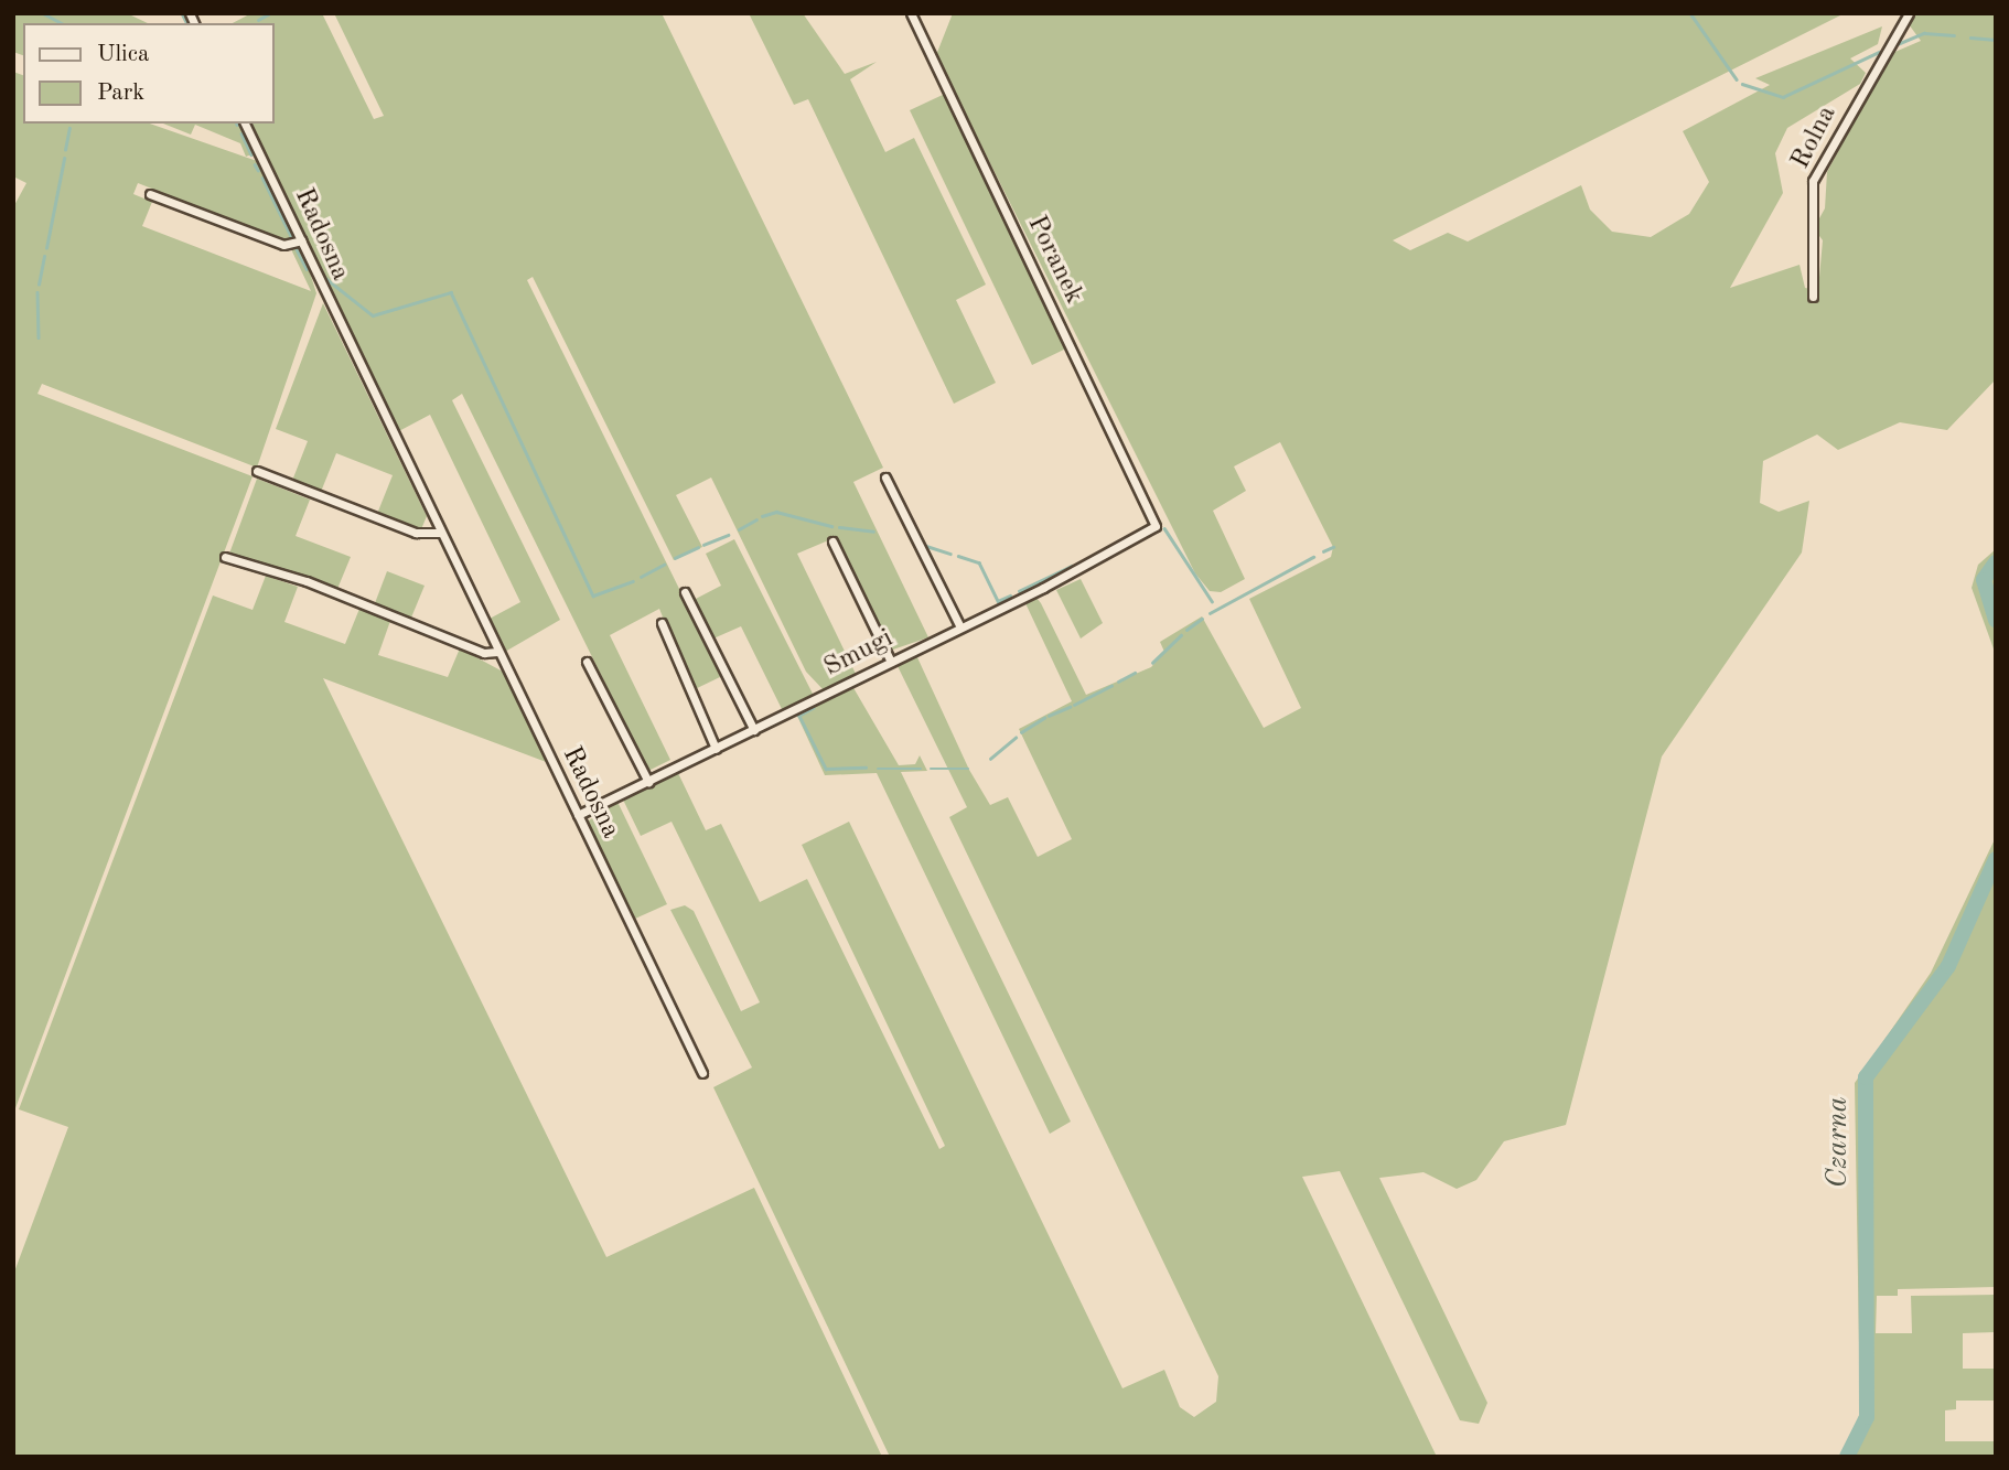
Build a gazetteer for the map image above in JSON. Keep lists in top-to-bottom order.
{
  "streets": {
    "street": [
      "Rolna",
      "Radosna",
      "Poranek",
      "Smugi"
    ]
  },
  "crossings": [
    ["Radosna", "Smugi"],
    ["Poranek", "Smugi"]
  ],
  "water": ["Czarna"],
  "legend": ["Ulica", "Park"]
}
